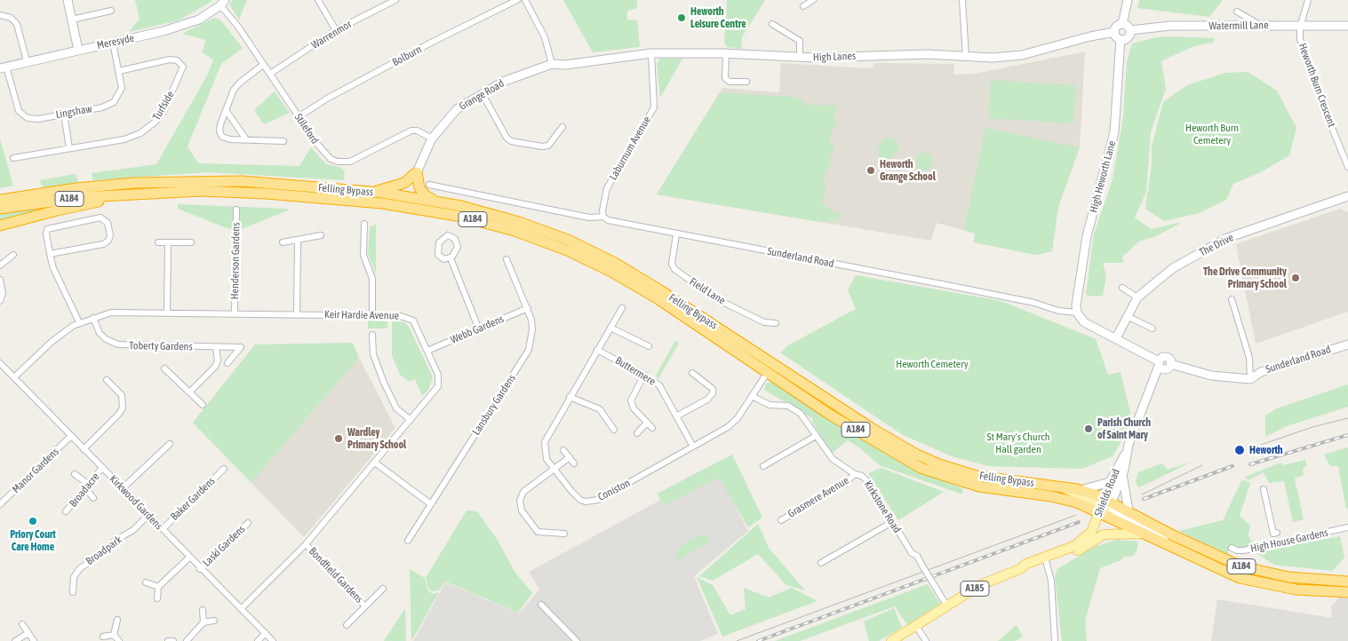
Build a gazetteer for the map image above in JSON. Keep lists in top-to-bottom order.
{
  "streets": {
    "highway": ["Felling Bypass", "A184"],
    "main road": ["Shields Road", "A185"],
    "street": [
      "Watermill Lane",
      "Warrenmor",
      "Meresyde",
      "Bolburn",
      "High Lanes",
      "Heworth Burn Crescent",
      "Grange Road",
      "Turfside",
      "Lingshaw",
      "Stileford",
      "Laburnum Avenue",
      "High Heworth Lane",
      "The Drive",
      "Sunderland Road",
      "Henderson Gardens",
      "Field Lane",
      "Keir Hardie Avenue",
      "Webb Gardens",
      "Toberty Gardens",
      "Buttermere",
      "Lansbury Gardens",
      "Manor Gardens",
      "Broadacre",
      "Coniston",
      "Grasmere Avenue",
      "Baker Gardens",
      "Kirkwood Gardens",
      "Kirkstone Road",
      "High House Gardens",
      "Laski Gardens",
      "Broadpark",
      "Bondfield Gardens"
    ]
  },
  "crossings": [
    ["Watermill Lane", "High Lanes"],
    ["Watermill Lane", "Heworth Burn Crescent"],
    ["Watermill Lane", "High Heworth Lane"],
    ["Warrenmor", "Stileford"],
    ["Meresyde", "Lingshaw"],
    ["Meresyde", "Stileford"],
    ["Bolburn", "Stileford"],
    ["High Lanes", "Grange Road"],
    ["High Lanes", "Laburnum Avenue"],
    ["High Lanes", "High Heworth Lane"],
    ["Grange Road", "Stileford"],
    ["Turfside", "Lingshaw"],
    ["Laburnum Avenue", "Sunderland Road"],
    ["High Heworth Lane", "Sunderland Road"],
    ["Felling Bypass", "Coniston"],
    ["Felling Bypass", "Shields Road"],
    ["Felling Bypass", "A185"],
    ["Sunderland Road", "Field Lane"],
    ["Henderson Gardens", "Keir Hardie Avenue"],
    ["Keir Hardie Avenue", "Webb Gardens"],
    ["Keir Hardie Avenue", "Toberty Gardens"],
    ["Keir Hardie Avenue", "Kirkwood Gardens"],
    ["Keir Hardie Avenue", "Bondfield Gardens"],
    ["Webb Gardens", "Lansbury Gardens"],
    ["Buttermere", "Coniston"],
    ["Manor Gardens", "Kirkwood Gardens"],
    ["Broadacre", "Kirkwood Gardens"],
    ["Coniston", "Kirkstone Road"],
    ["Shields Road", "A185"],
    ["Grasmere Avenue", "Kirkstone Road"],
    ["Baker Gardens", "Kirkwood Gardens"],
    ["Kirkwood Gardens", "Laski Gardens"],
    ["Kirkwood Gardens", "Broadpark"],
    ["Kirkstone Road", "A185"]
  ],
  "parks": ["Heworth Burn Cemetery", "Heworth Cemetery", "St Mary's Church Hall garden"],
  "places": [
    "Heworth Leisure Centre",
    "Heworth Grange School",
    "The Drive Community Primary School",
    "Parish Church of Saint Mary",
    "Wardley Primary School",
    "Heworth",
    "Priory Court Care Home"
  ]
}
